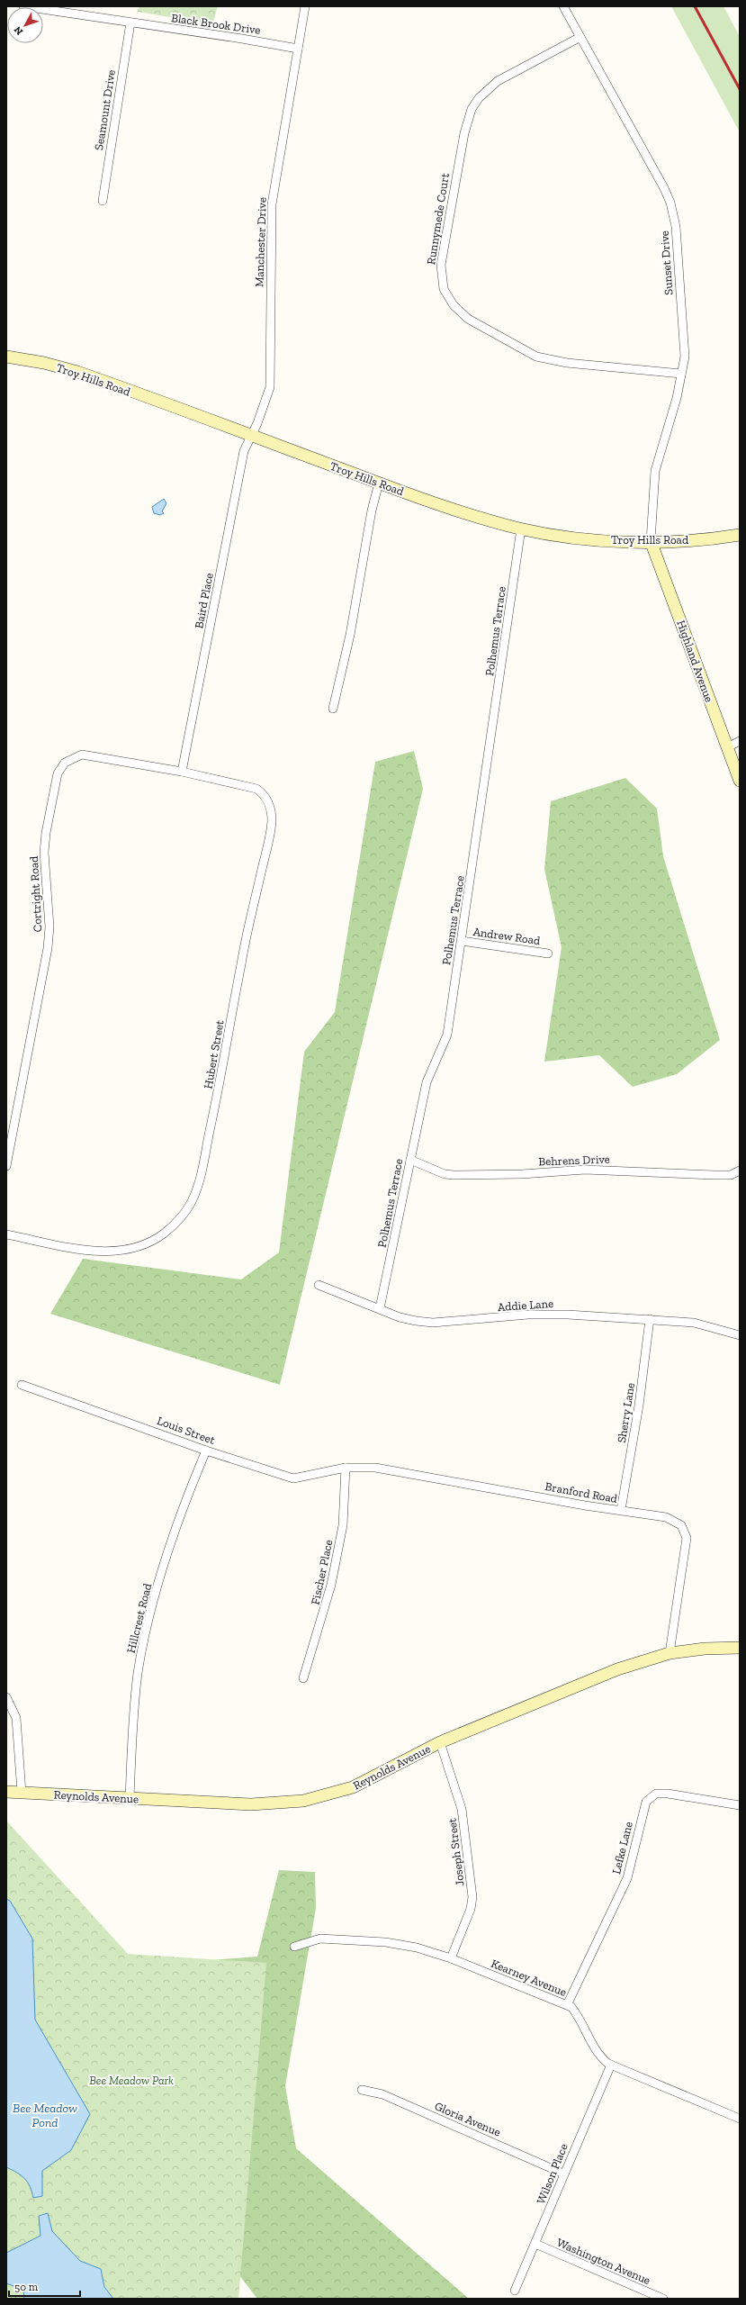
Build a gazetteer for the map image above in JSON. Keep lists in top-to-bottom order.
{
  "streets": {
    "street": [
      "Black Brook Drive",
      "Seamount Drive",
      "Runnymede Court",
      "Manchester Drive",
      "Sunset Drive",
      "Troy Hills Road",
      "Baird Place",
      "Polhemus Terrace",
      "Highland Avenue",
      "Cortright Road",
      "Andrew Road",
      "Hubert Street",
      "Behrens Drive",
      "Addie Lane",
      "Sherry Lane",
      "Louis Street",
      "Branford Road",
      "Fischer Place",
      "Hillcrest Road",
      "Reynolds Avenue",
      "Lefke Lane",
      "Joseph Street",
      "Kearney Avenue",
      "Gloria Avenue",
      "Wilson Place",
      "Washington Avenue"
    ]
  },
  "crossings": [
    ["Black Brook Drive", "Seamount Drive"],
    ["Black Brook Drive", "Manchester Drive"],
    ["Runnymede Court", "Sunset Drive"],
    ["Manchester Drive", "Troy Hills Road"],
    ["Manchester Drive", "Baird Place"],
    ["Sunset Drive", "Troy Hills Road"],
    ["Sunset Drive", "Highland Avenue"],
    ["Troy Hills Road", "Baird Place"],
    ["Troy Hills Road", "Polhemus Terrace"],
    ["Troy Hills Road", "Highland Avenue"],
    ["Baird Place", "Cortright Road"],
    ["Baird Place", "Hubert Street"],
    ["Polhemus Terrace", "Andrew Road"],
    ["Polhemus Terrace", "Behrens Drive"],
    ["Polhemus Terrace", "Addie Lane"],
    ["Cortright Road", "Hubert Street"],
    ["Addie Lane", "Sherry Lane"],
    ["Sherry Lane", "Branford Road"],
    ["Louis Street", "Branford Road"],
    ["Louis Street", "Fischer Place"],
    ["Louis Street", "Hillcrest Road"],
    ["Branford Road", "Fischer Place"],
    ["Branford Road", "Reynolds Avenue"],
    ["Hillcrest Road", "Reynolds Avenue"],
    ["Reynolds Avenue", "Joseph Street"],
    ["Lefke Lane", "Kearney Avenue"],
    ["Joseph Street", "Kearney Avenue"],
    ["Kearney Avenue", "Wilson Place"],
    ["Gloria Avenue", "Wilson Place"],
    ["Wilson Place", "Washington Avenue"]
  ],
  "water": ["Bee Meadow Pond"],
  "parks": ["Bee Meadow Park"],
  "scale_bar": "50 m",
  "north": "bottom left"
}
